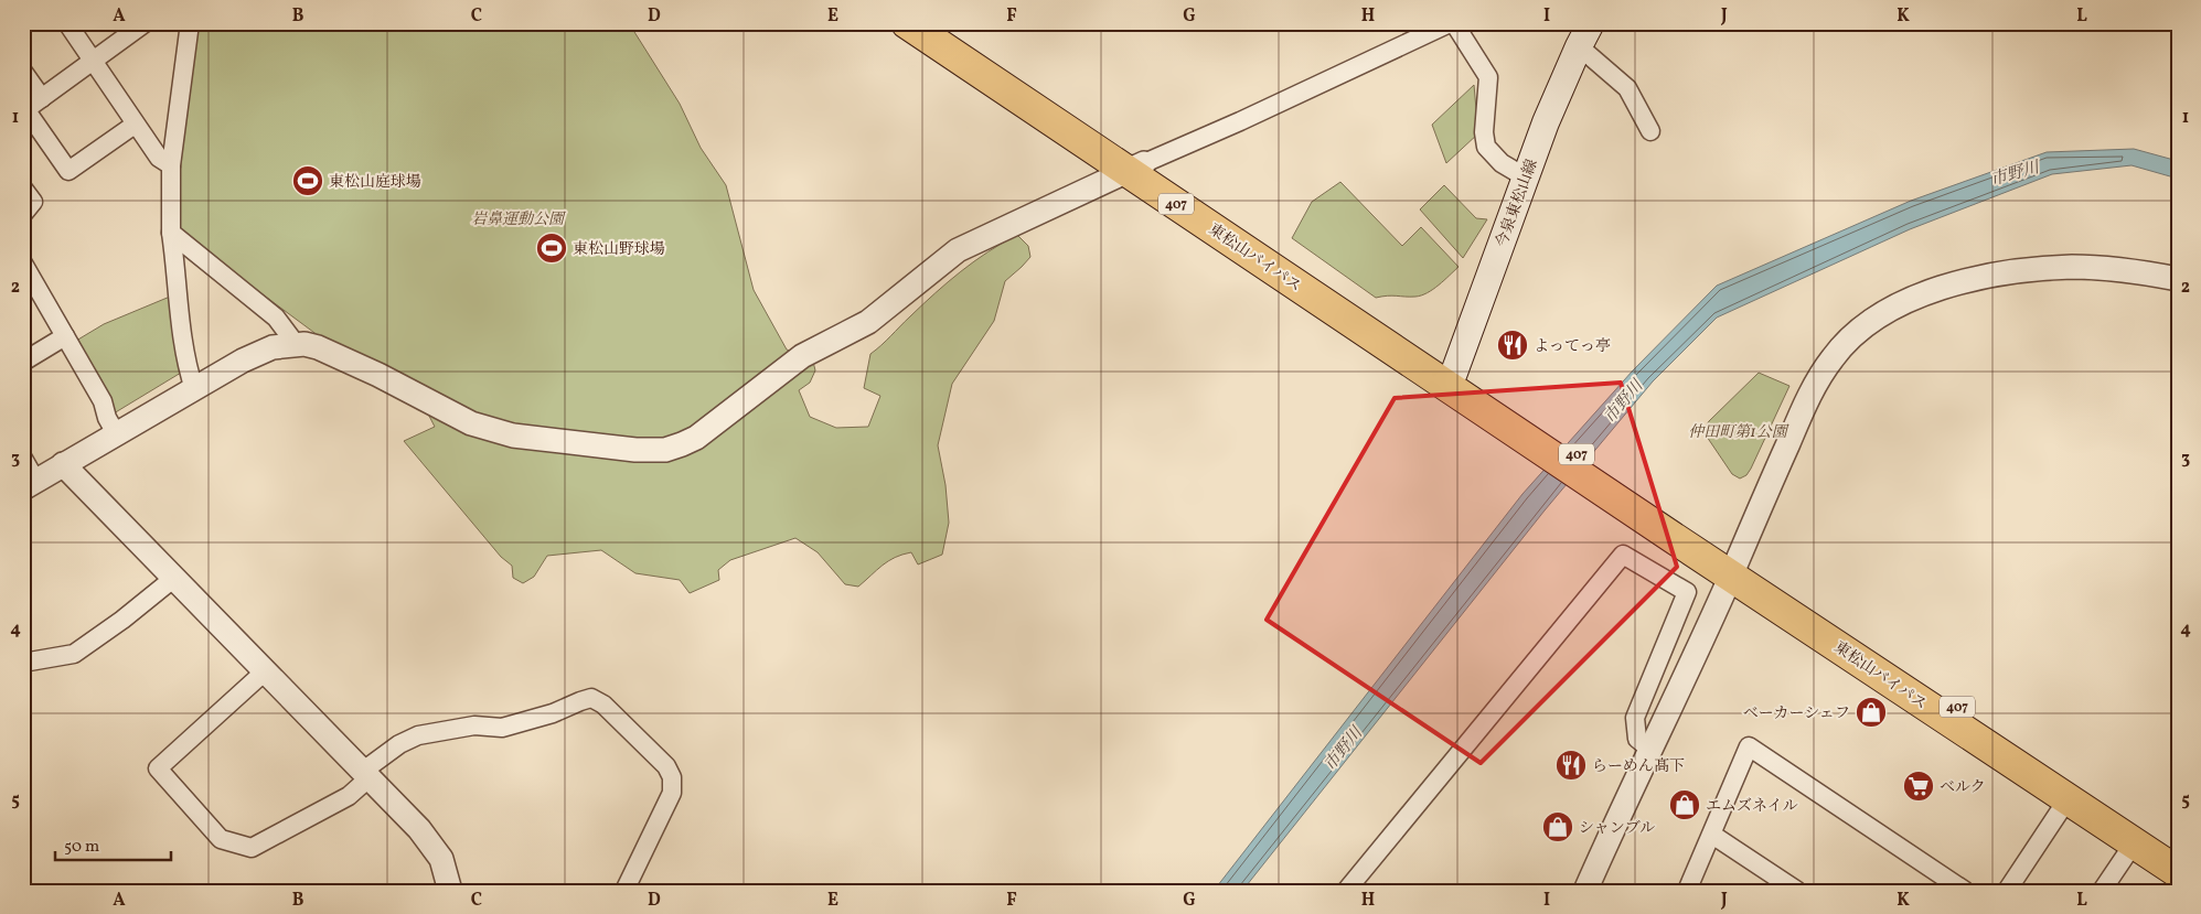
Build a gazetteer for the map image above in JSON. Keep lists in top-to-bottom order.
{
  "streets": {
    "highway": ["407", "東松山バイパス"],
    "main road": ["今泉東松山線"]
  },
  "crossings": [
    ["今泉東松山線", "東松山バイパス"]
  ],
  "water": ["市野川"],
  "parks": ["岩鼻運動公園", "仲田町第1公園"],
  "places": {
    "sports": ["東松山庭球場", "東松山野球場"],
    "restaurant": ["よってっ亭", "らーめん髙下"],
    "shop": ["ベーカーシェフ", "エムズネイル", "シャンブル"],
    "supermarket": ["ベルク"]
  },
  "scale_bar": "50 m",
  "grid": {
    "columns": [
      "A",
      "B",
      "C",
      "D",
      "E",
      "F",
      "G",
      "H",
      "I",
      "J",
      "K",
      "L"
    ],
    "rows": [
      "1",
      "2",
      "3",
      "4",
      "5"
    ]
  }
}
